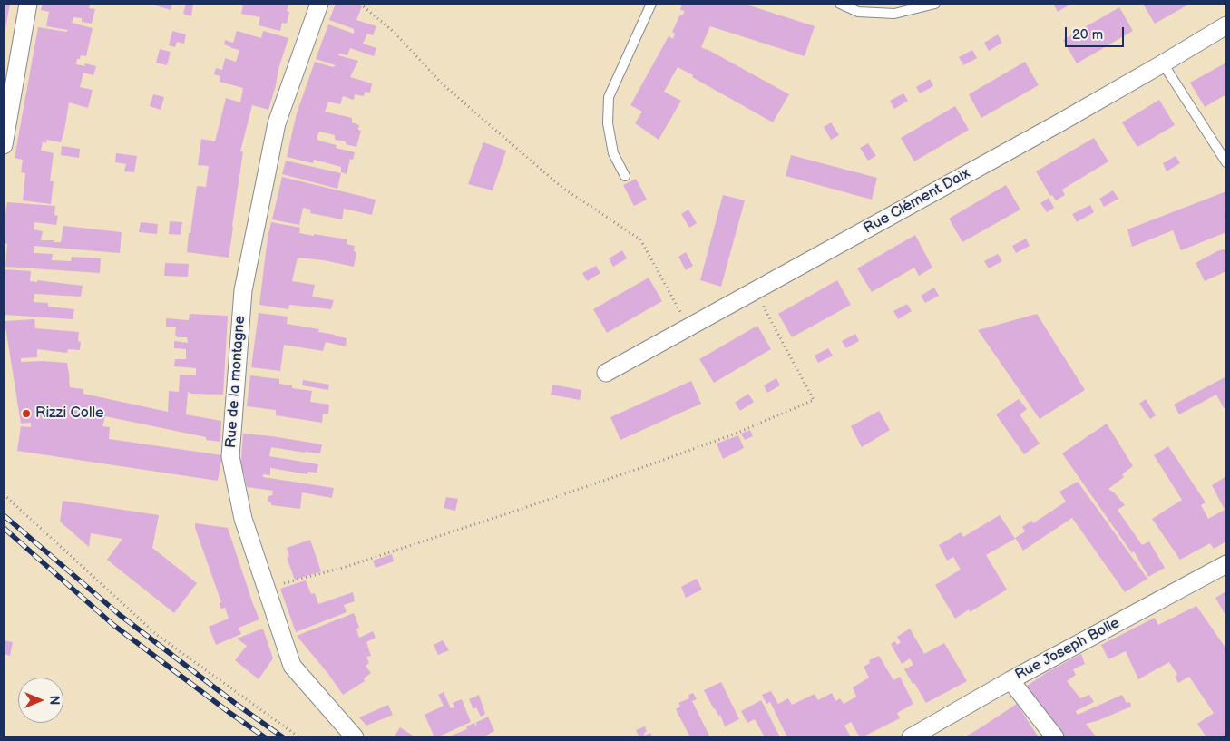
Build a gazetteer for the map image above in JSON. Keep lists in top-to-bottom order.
{
  "streets": {
    "street": ["Rue Clément Daix", "Rue de la montagne", "Rue Joseph Bolle"]
  },
  "places": ["Rizzi Colle"],
  "scale_bar": "20 m",
  "north": "right"
}
